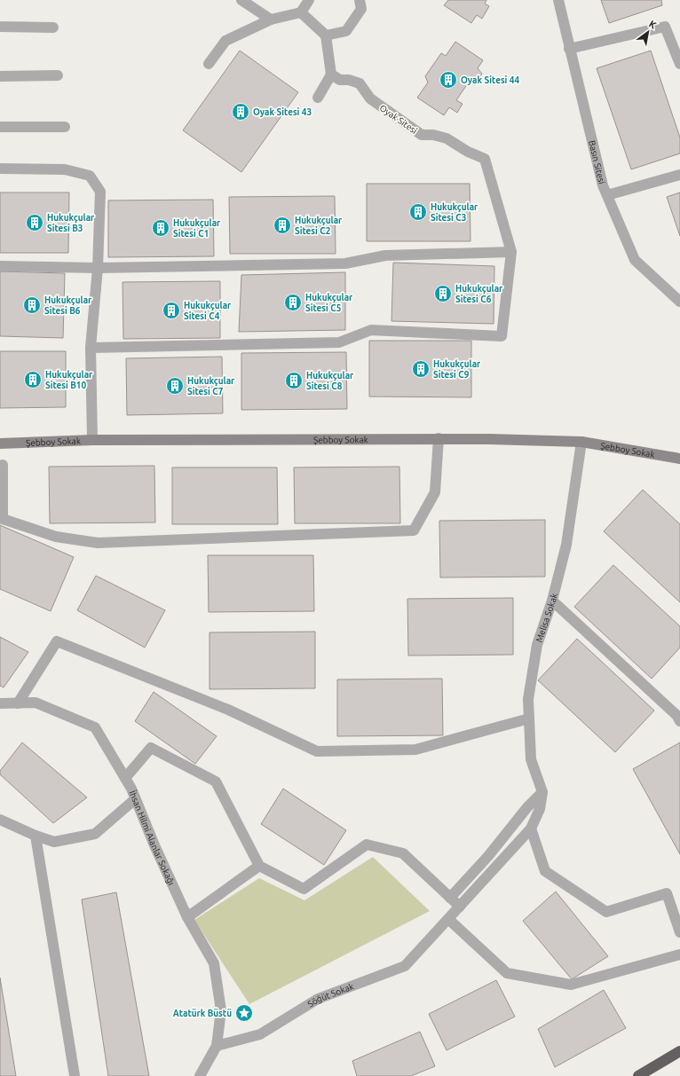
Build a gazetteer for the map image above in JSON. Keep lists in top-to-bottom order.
{
  "streets": {
    "street": [
      "Oyak Sitesi",
      "Basın Sitesi",
      "Şebboy Sokak",
      "Melisa Sokak",
      "İhsan Hilmi Alanlar Sokağı",
      "Söğüt Sokak"
    ]
  },
  "crossings": [
    ["Şebboy Sokak", "Melisa Sokak"],
    ["Melisa Sokak", "Söğüt Sokak"],
    ["İhsan Hilmi Alanlar Sokağı", "Söğüt Sokak"]
  ],
  "places": {
    "building": [
      "Oyak Sitesi 44",
      "Oyak Sitesi 43",
      "Hukukçular Sitesi C3",
      "Hukukçular Sitesi B3",
      "Hukukçular Sitesi C2",
      "Hukukçular Sitesi C1",
      "Hukukçular Sitesi C6",
      "Hukukçular Sitesi C5",
      "Hukukçular Sitesi B6",
      "Hukukçular Sitesi C4",
      "Hukukçular Sitesi C9",
      "Hukukçular Sitesi B10",
      "Hukukçular Sitesi C8",
      "Hukukçular Sitesi C7"
    ],
    "place": ["Atatürk Büstü"]
  },
  "north": "top right"
}
